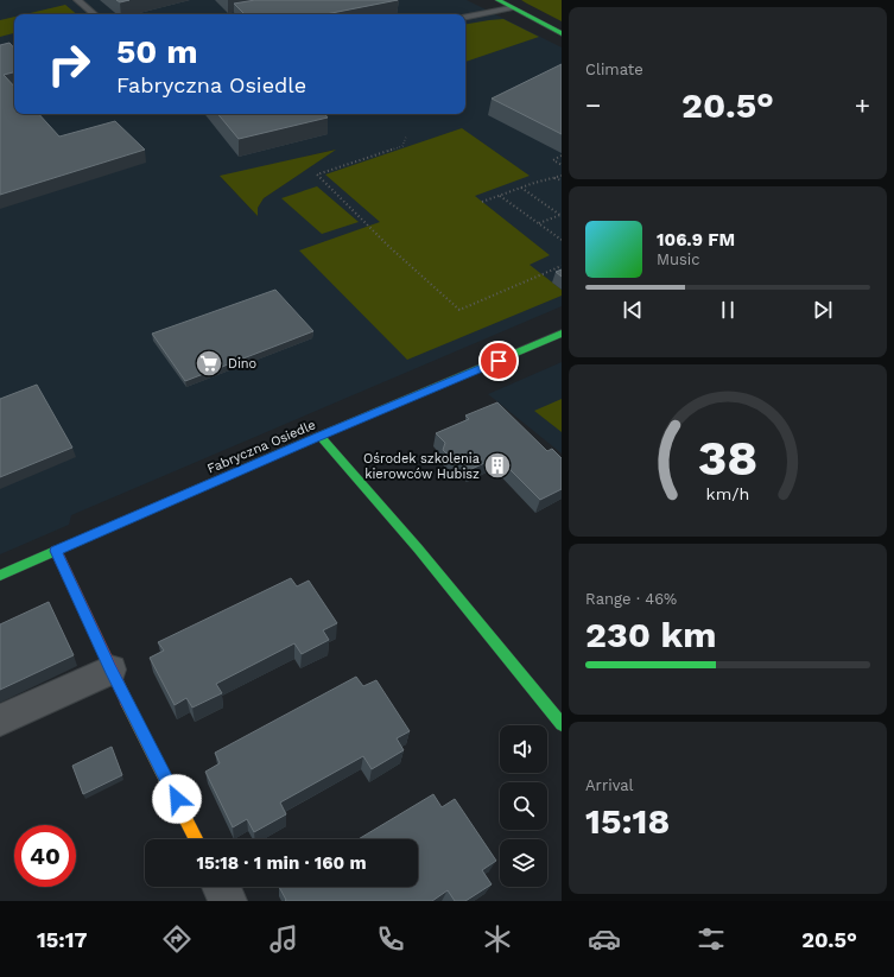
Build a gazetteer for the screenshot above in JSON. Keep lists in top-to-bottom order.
{
  "streets": {
    "street": ["Fabryczna Osiedle"]
  },
  "places": {
    "supermarket": ["Dino"],
    "building": ["Ośrodek szkolenia kierowców Hubisz"]
  },
  "page": {
    "tile": [
      "Climate",
      ["Range · 46%", "230 km"],
      ["Arrival", "15:18"]
    ],
    "turn": ["50 m", "Fabryczna Osiedle"],
    "heat": ["−", "20.5°", "+"],
    "song": ["106.9 FM", "Music"],
    "limit": "40",
    "trip": "15:18 · 1 min · 160 m",
    "tabs": ["15:17", "20.5°"],
    "gauge": ["38", "km/h"]
  }
}
